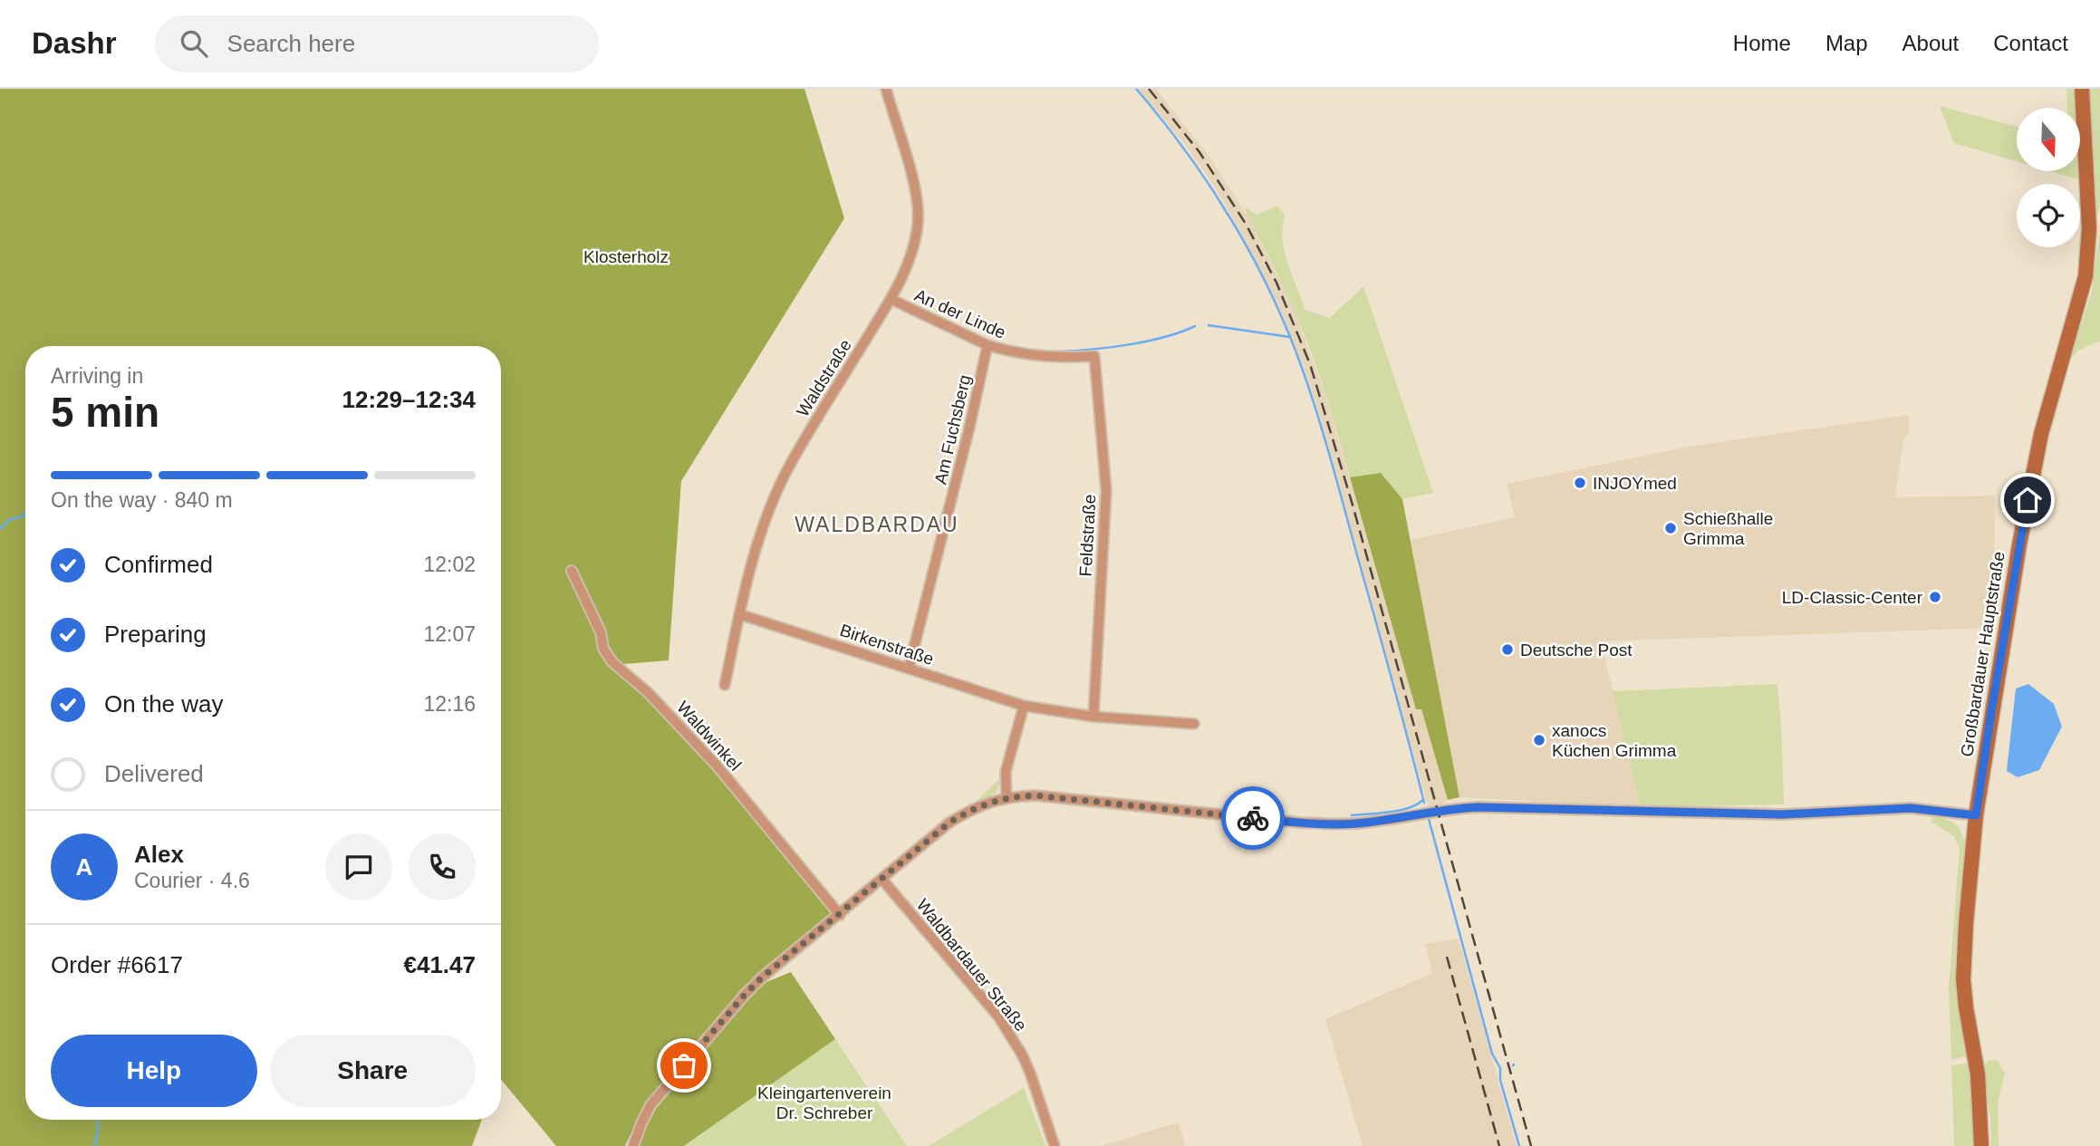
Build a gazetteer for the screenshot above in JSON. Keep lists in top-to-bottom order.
{
  "streets": {
    "main road": ["Großbardauer Hauptstraße"],
    "street": [
      "An der Linde",
      "Waldstraße",
      "Am Fuchsberg",
      "Feldstraße",
      "Birkenstraße",
      "Waldwinkel",
      "Waldbardauer Straße"
    ]
  },
  "crossings": [
    ["An der Linde", "Waldstraße"],
    ["An der Linde", "Am Fuchsberg"],
    ["An der Linde", "Feldstraße"],
    ["Waldstraße", "Birkenstraße"],
    ["Am Fuchsberg", "Birkenstraße"],
    ["Feldstraße", "Birkenstraße"]
  ],
  "districts": ["WALDBARDAU"],
  "parks": ["Klosterholz", "Kleingartenverein Dr. Schreber"],
  "places": [
    "INJOYmed",
    "Schießhalle Grimma",
    "LD-Classic-Center",
    "Deutsche Post",
    "xanocs Küchen Grimma"
  ],
  "north": "bottom",
  "page": {
    "header": "Dashr",
    "search": "Search here",
    "nav": [
      "Home",
      "Map",
      "About",
      "Contact"
    ],
    "heading": ["5 min", "Arriving in", "12:29–12:34"],
    "panel": [
      "Alex",
      "Courier · 4.6",
      "Order #6617",
      "€41.47"
    ],
    "bar": "On the way · 840 m",
    "list": [
      ["Confirmed", "12:02"],
      ["Preparing", "12:07"],
      ["On the way", "12:16"],
      "Delivered"
    ],
    "round": "A",
    "buttons": ["Help", "Share"]
  }
}
